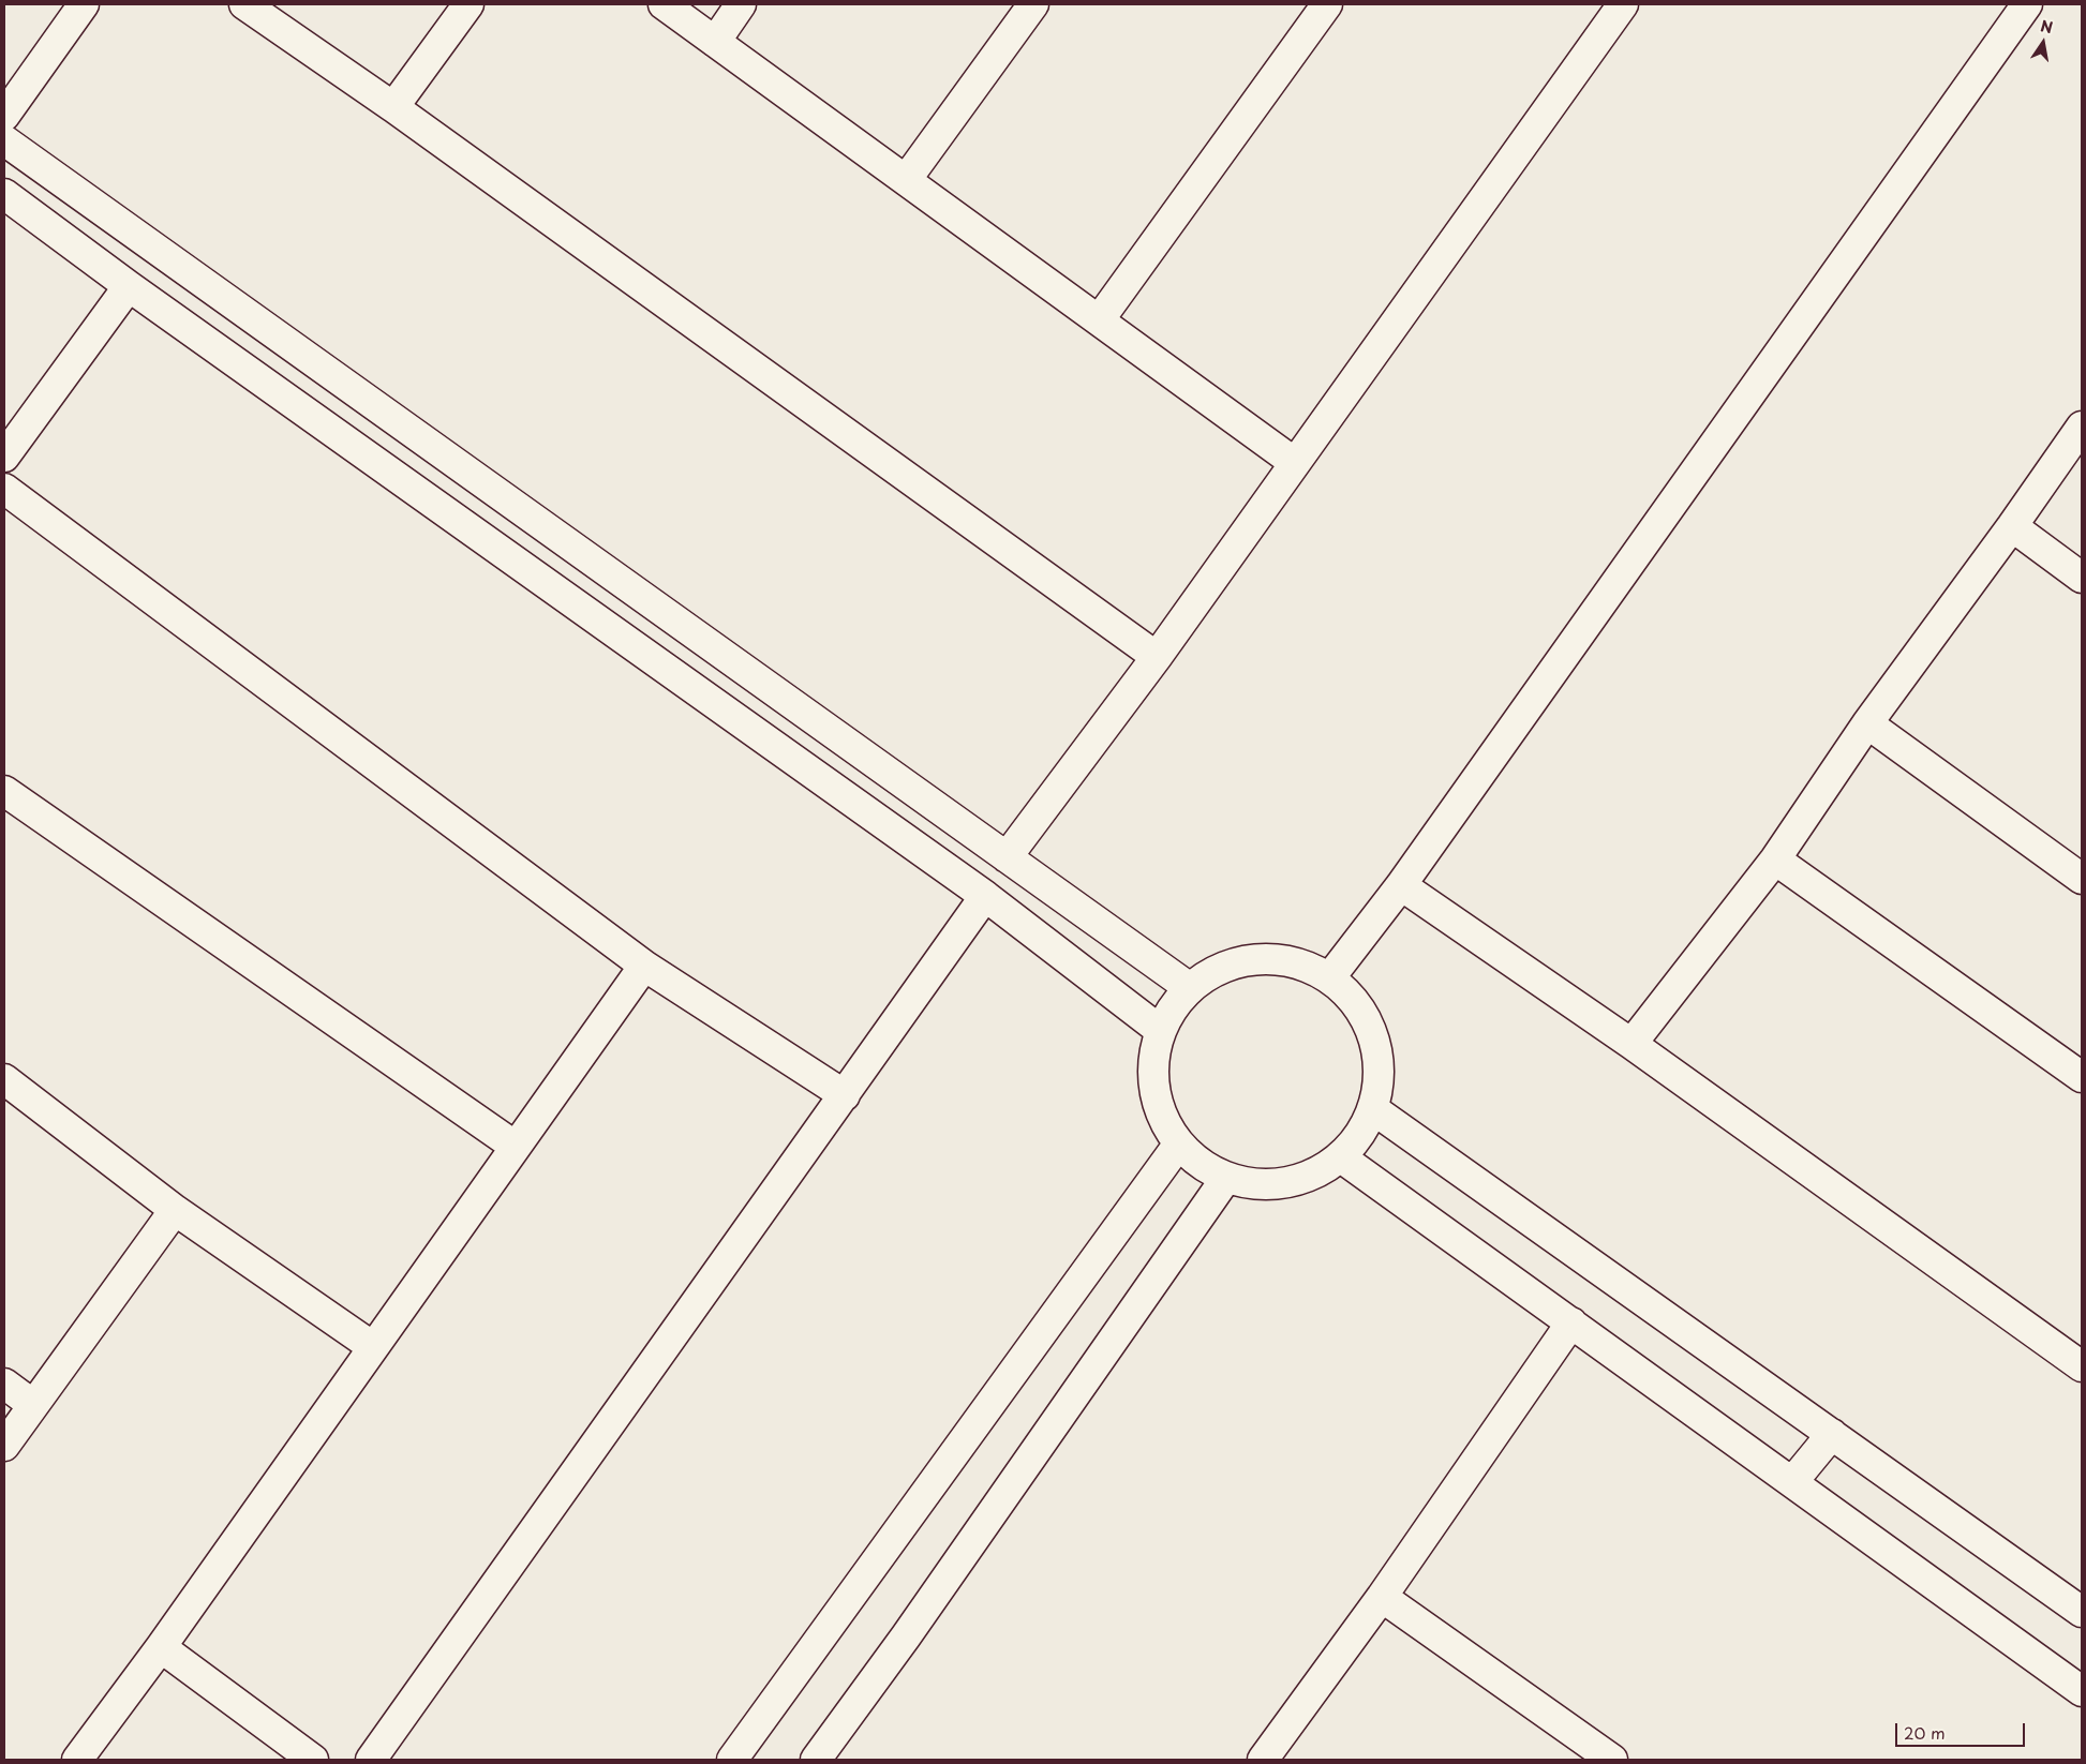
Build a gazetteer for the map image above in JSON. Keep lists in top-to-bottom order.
{
  "scale_bar": "20 m",
  "north": "top"
}
